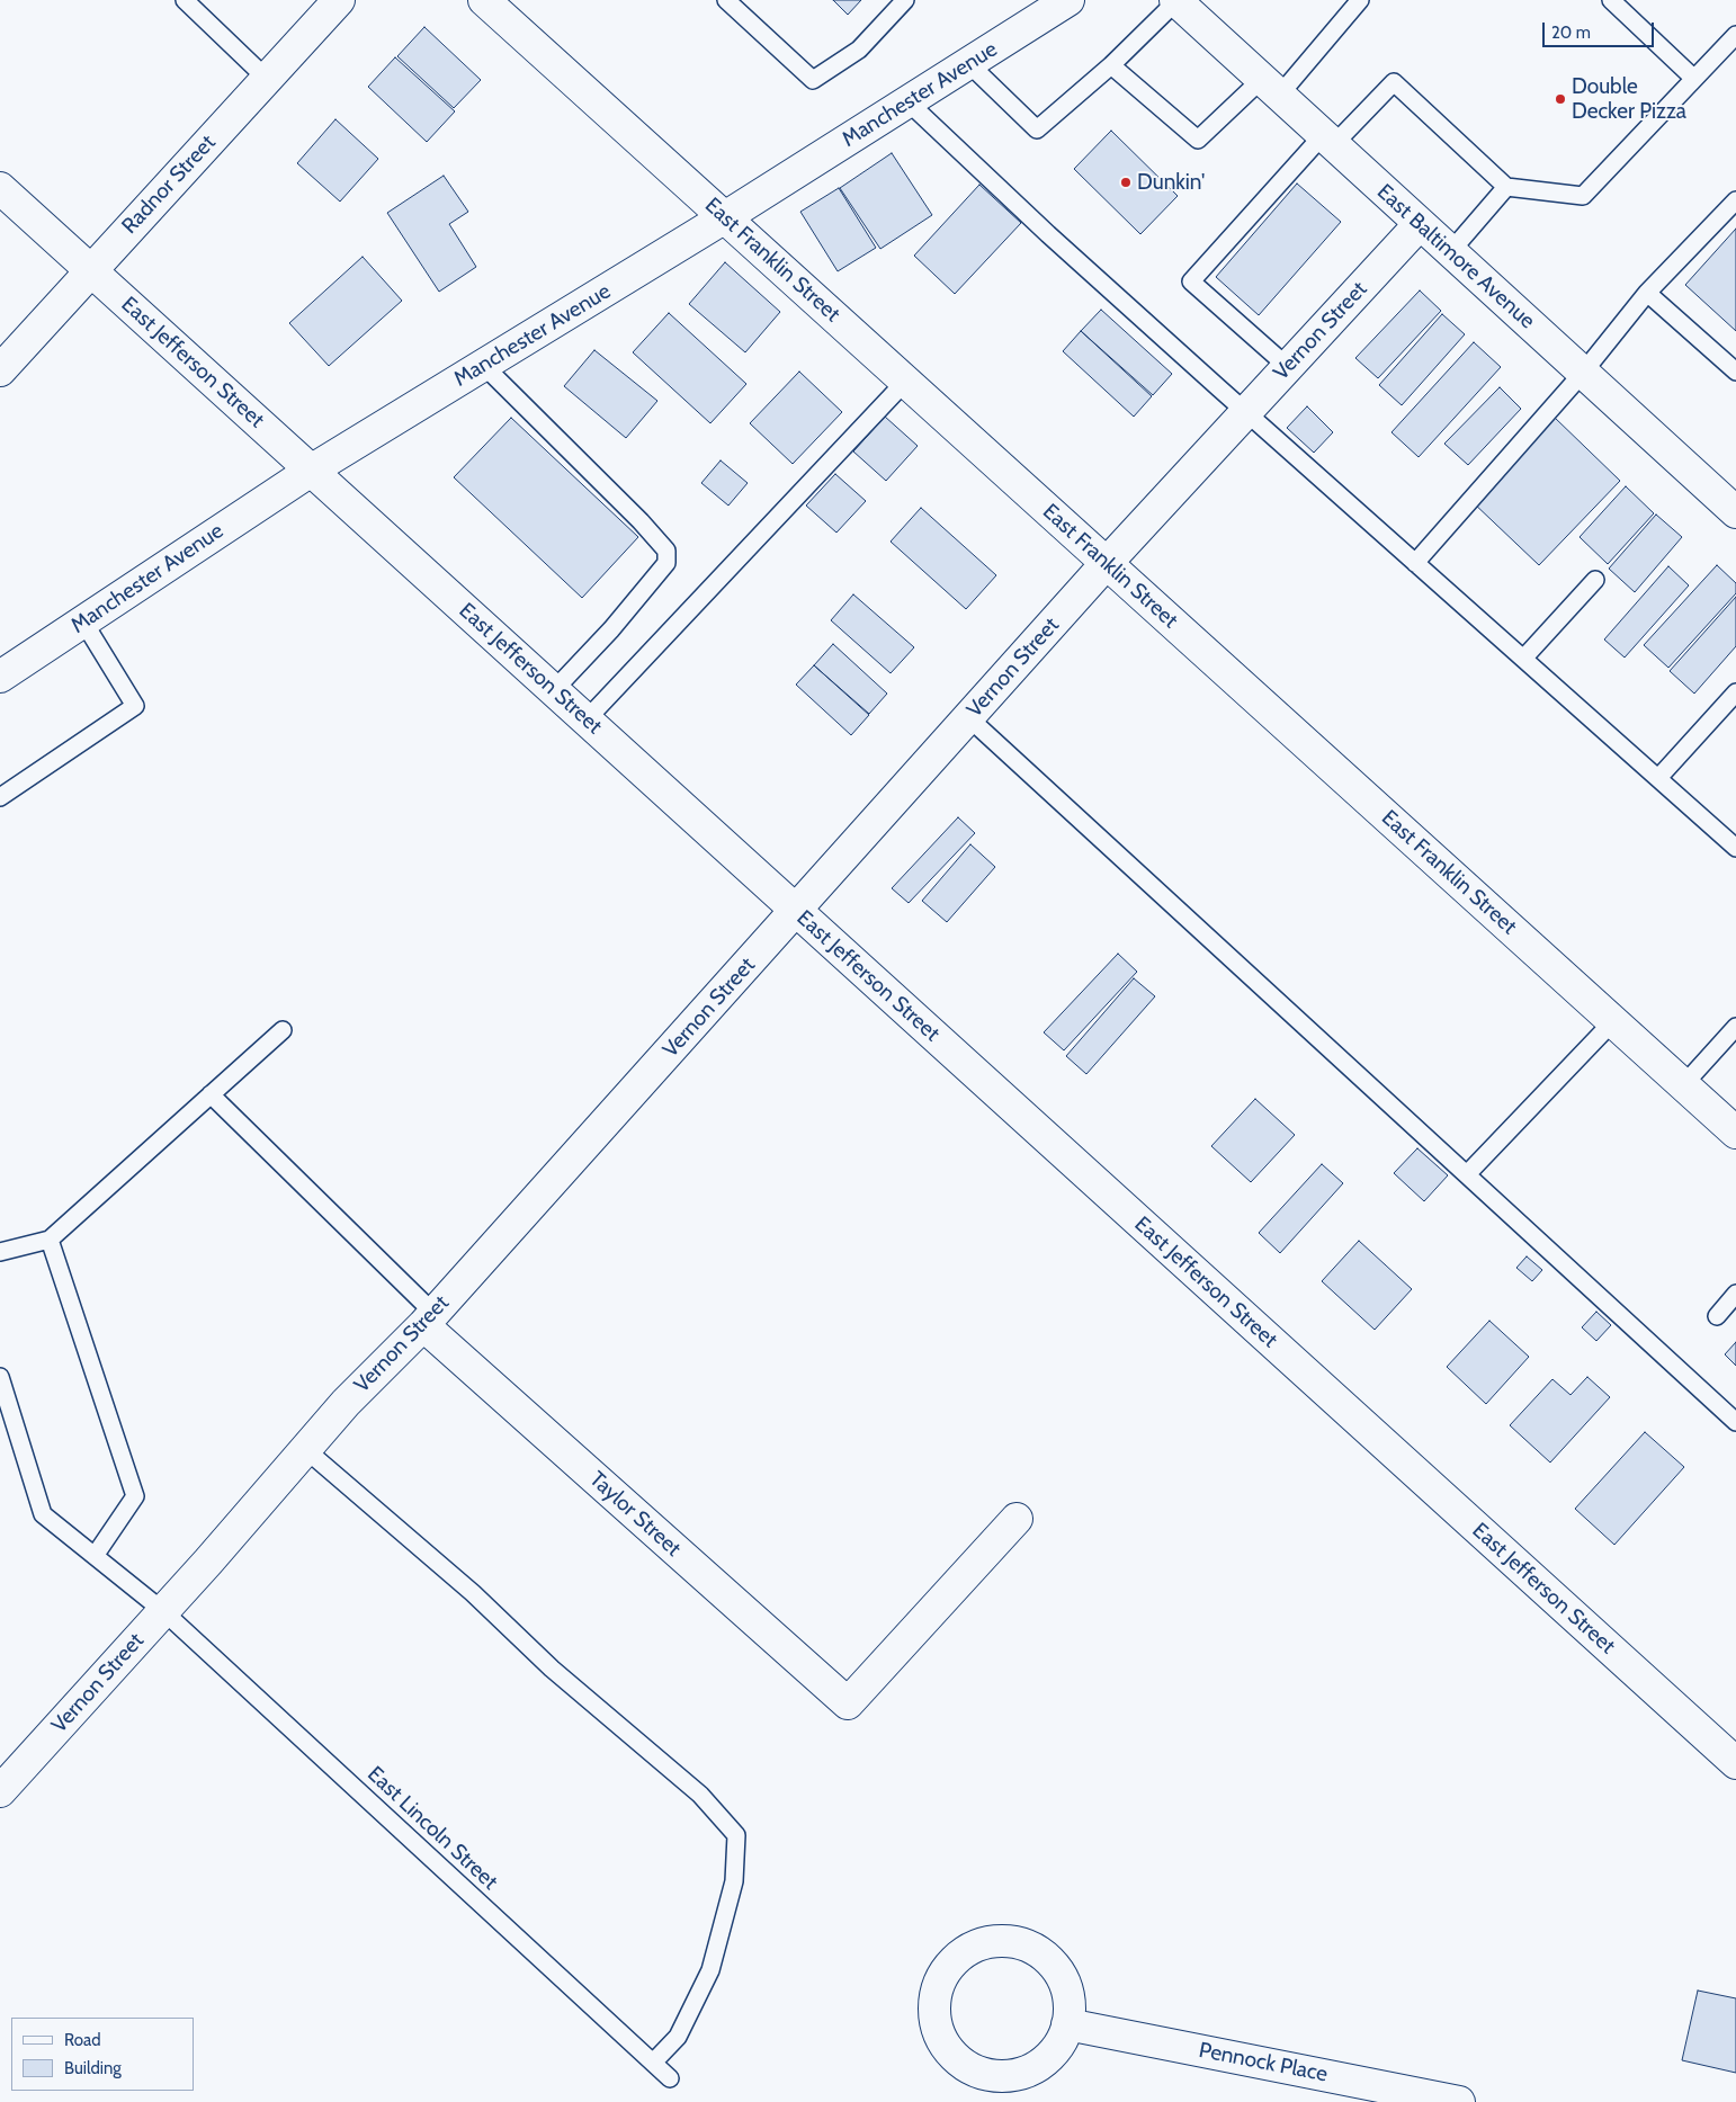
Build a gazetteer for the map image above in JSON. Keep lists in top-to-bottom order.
{
  "streets": {
    "street": [
      "Manchester Avenue",
      "Radnor Street",
      "East Baltimore Avenue",
      "East Franklin Street",
      "Vernon Street",
      "East Jefferson Street",
      "Taylor Street",
      "Pennock Place"
    ],
    "lane": ["East Lincoln Street"]
  },
  "crossings": [
    ["Manchester Avenue", "East Franklin Street"],
    ["Manchester Avenue", "East Jefferson Street"],
    ["Radnor Street", "East Jefferson Street"],
    ["East Baltimore Avenue", "Vernon Street"],
    ["East Franklin Street", "Vernon Street"],
    ["Vernon Street", "East Jefferson Street"],
    ["Vernon Street", "Taylor Street"],
    ["Vernon Street", "East Lincoln Street"]
  ],
  "places": ["Double Decker Pizza", "Dunkin'"],
  "legend": ["Road", "Building"],
  "scale_bar": "20 m"
}
